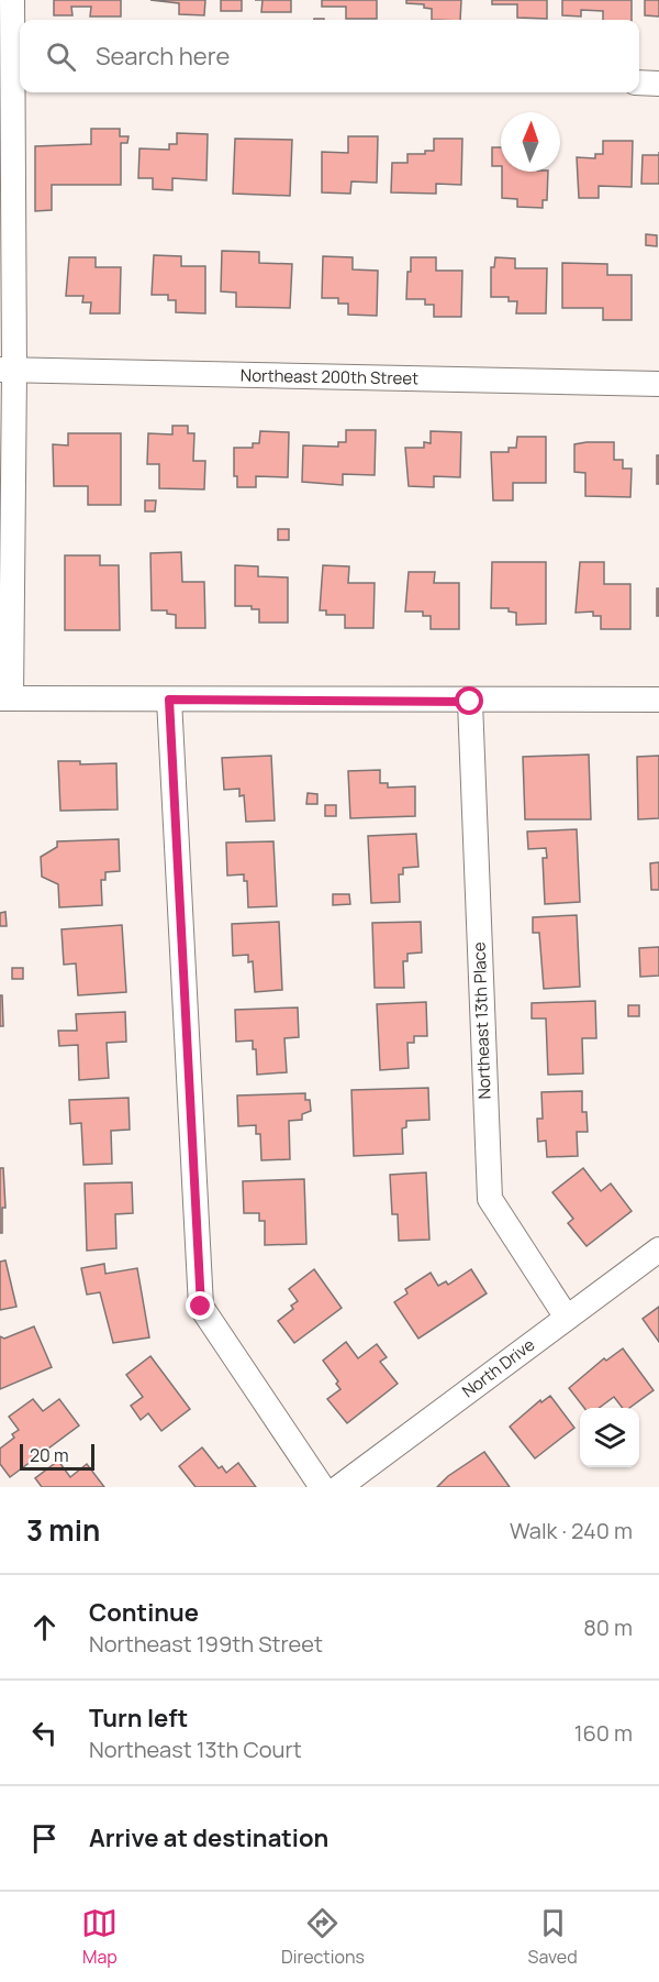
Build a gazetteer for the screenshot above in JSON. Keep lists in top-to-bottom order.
{
  "streets": {
    "street": ["Northeast 200th Street", "Northeast 13th Place", "North Drive"]
  },
  "crossings": [
    ["Northeast 13th Place", "North Drive"]
  ],
  "scale_bar": "20 m",
  "north": "top",
  "page": {
    "search": "Search here",
    "scale": "20 m",
    "heading": ["3 min", "Walk · 240 m"],
    "list": [
      ["Continue", "Northeast 199th Street", "80 m"],
      ["Turn left", "Northeast 13th Court", "160 m"],
      "Arrive at destination"
    ],
    "nav": ["Map", "Directions", "Saved"]
  }
}
